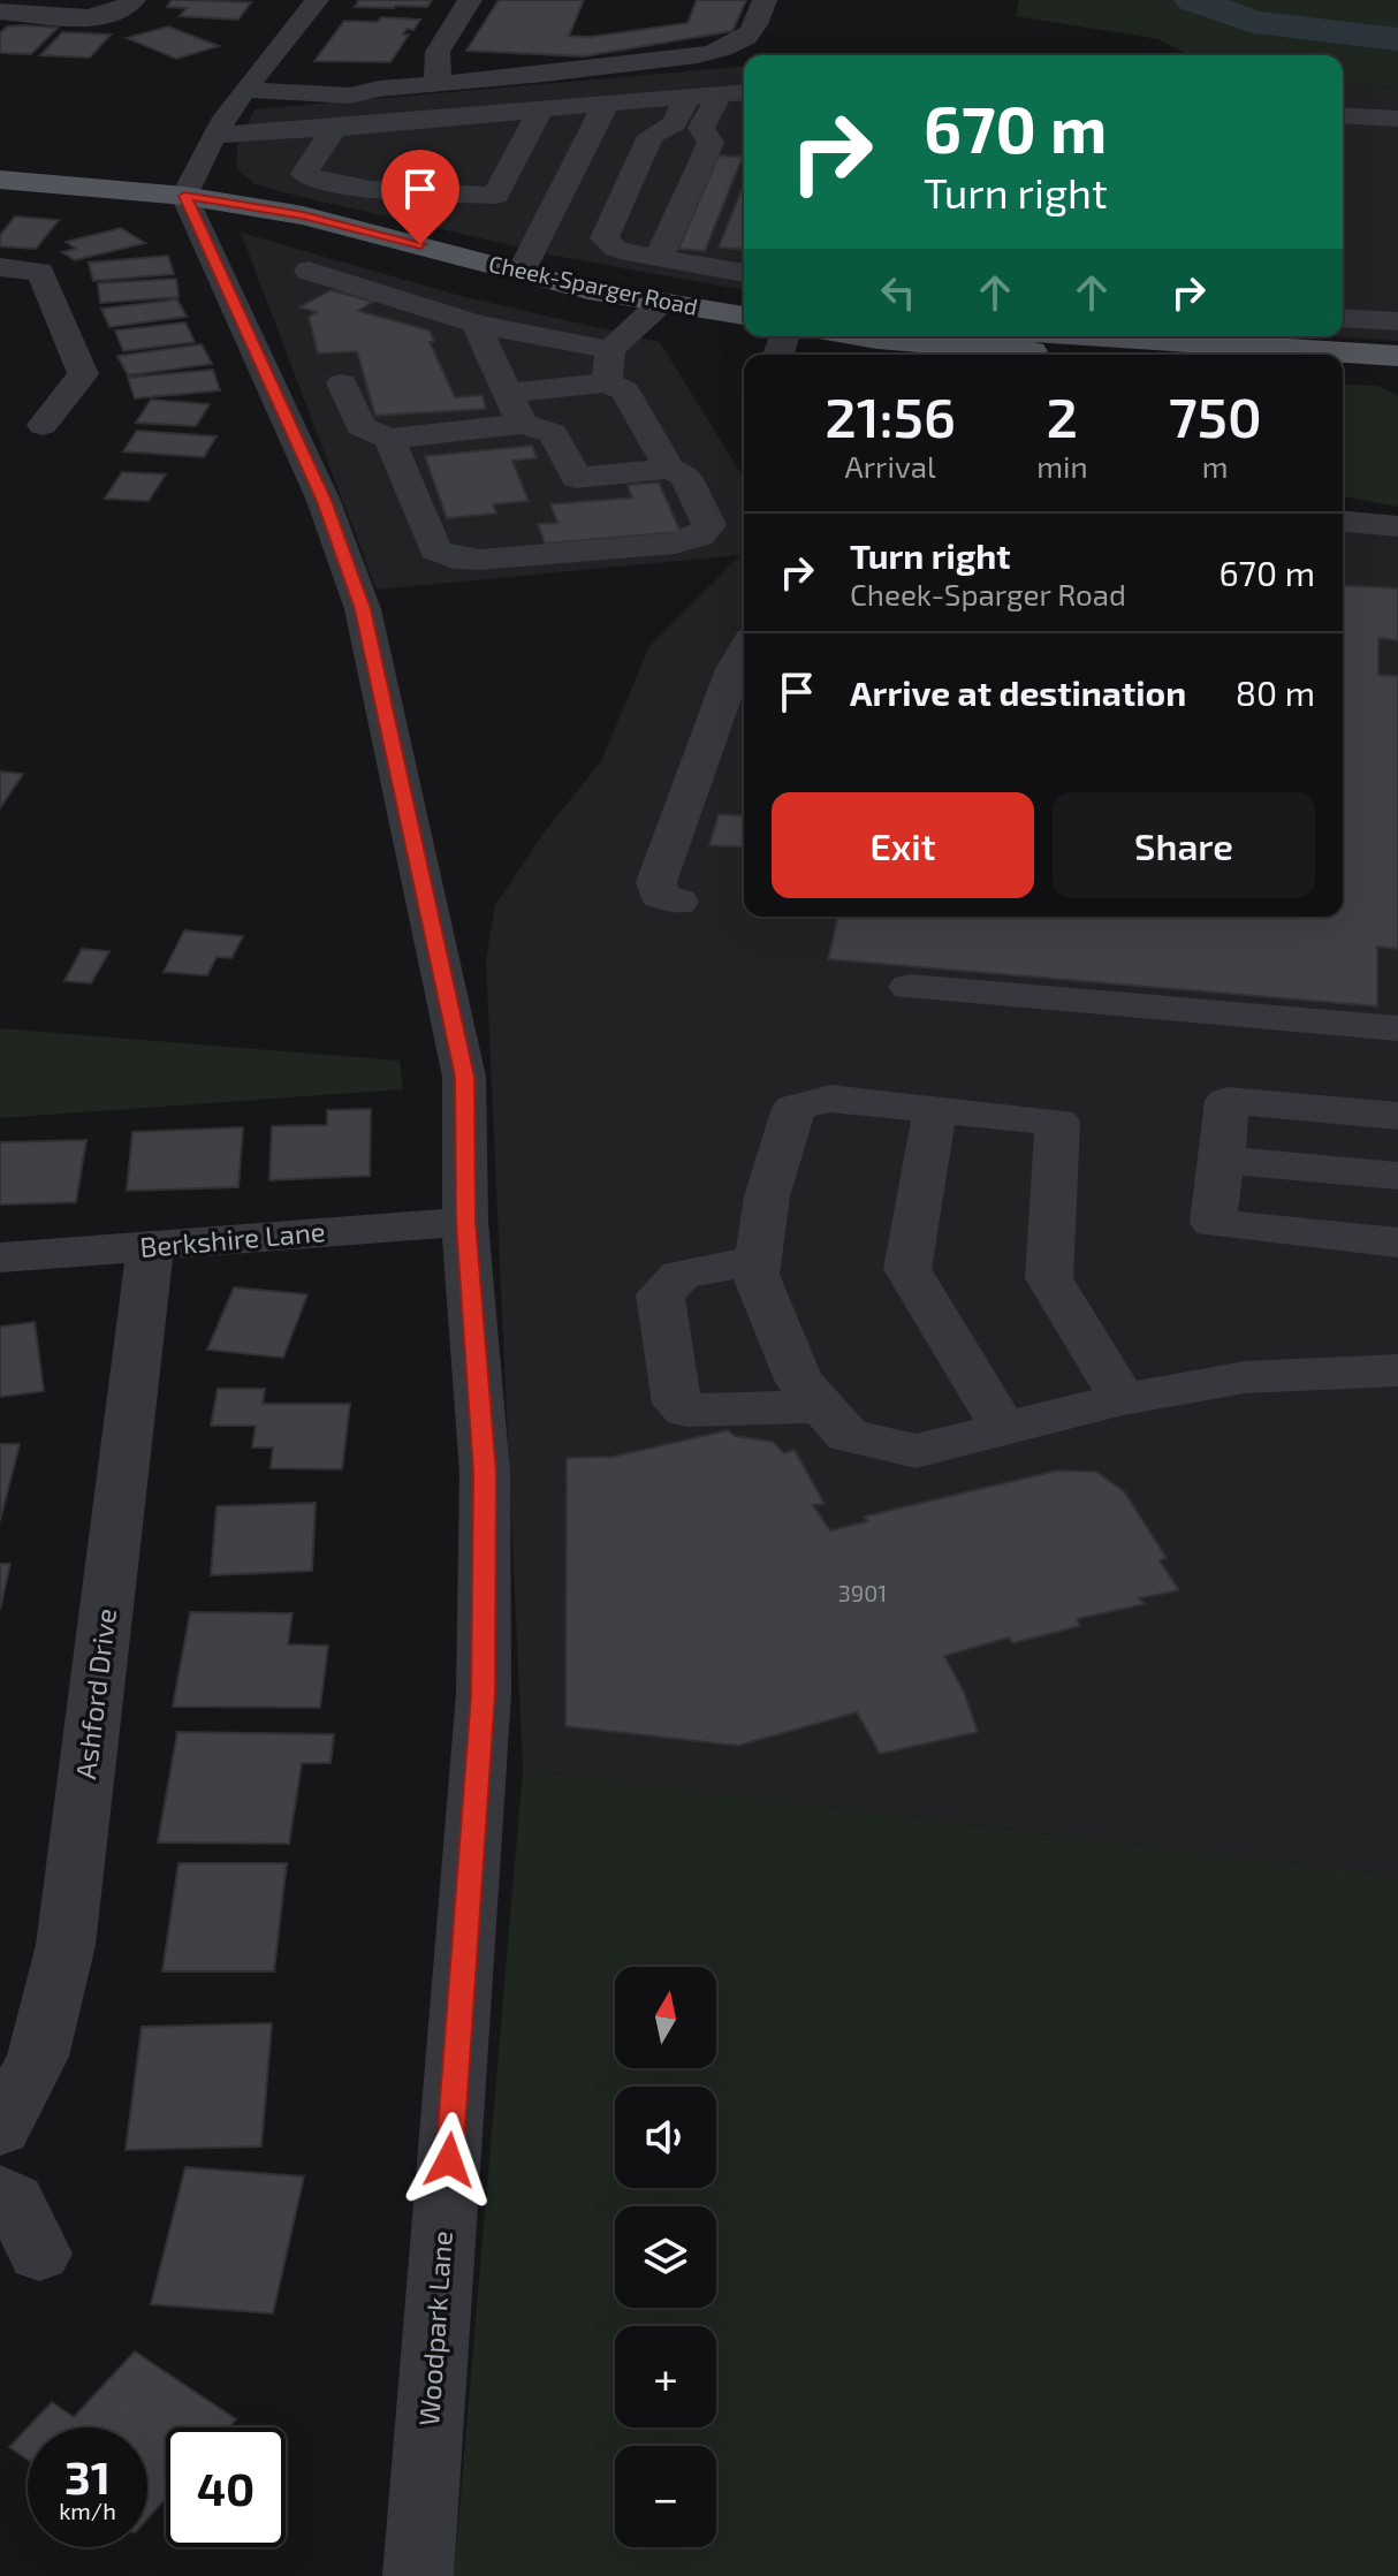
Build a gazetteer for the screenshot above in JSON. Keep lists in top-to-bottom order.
{
  "streets": {
    "main road": ["Cheek-Sparger Road"],
    "street": ["Berkshire Lane", "Ashford Drive", "Woodpark Lane"]
  },
  "crossings": [
    ["Cheek-Sparger Road", "Woodpark Lane"],
    ["Berkshire Lane", "Ashford Drive"],
    ["Berkshire Lane", "Woodpark Lane"]
  ],
  "house_numbers": ["3901"],
  "north": "top",
  "page": {
    "turn": ["670 m", "Turn right"],
    "eta": [
      "21:56",
      "Arrival",
      "2",
      "min",
      "750",
      "m"
    ],
    "list": [
      {
        "name": "Turn right",
        "note": "Cheek-Sparger Road",
        "value": "670 m"
      },
      {
        "name": "Arrive at destination",
        "value": "80 m"
      }
    ],
    "buttons": ["Exit", "Share"],
    "map_buttons": ["+", "−"],
    "speed": "31 km/h",
    "limit": "40"
  }
}
